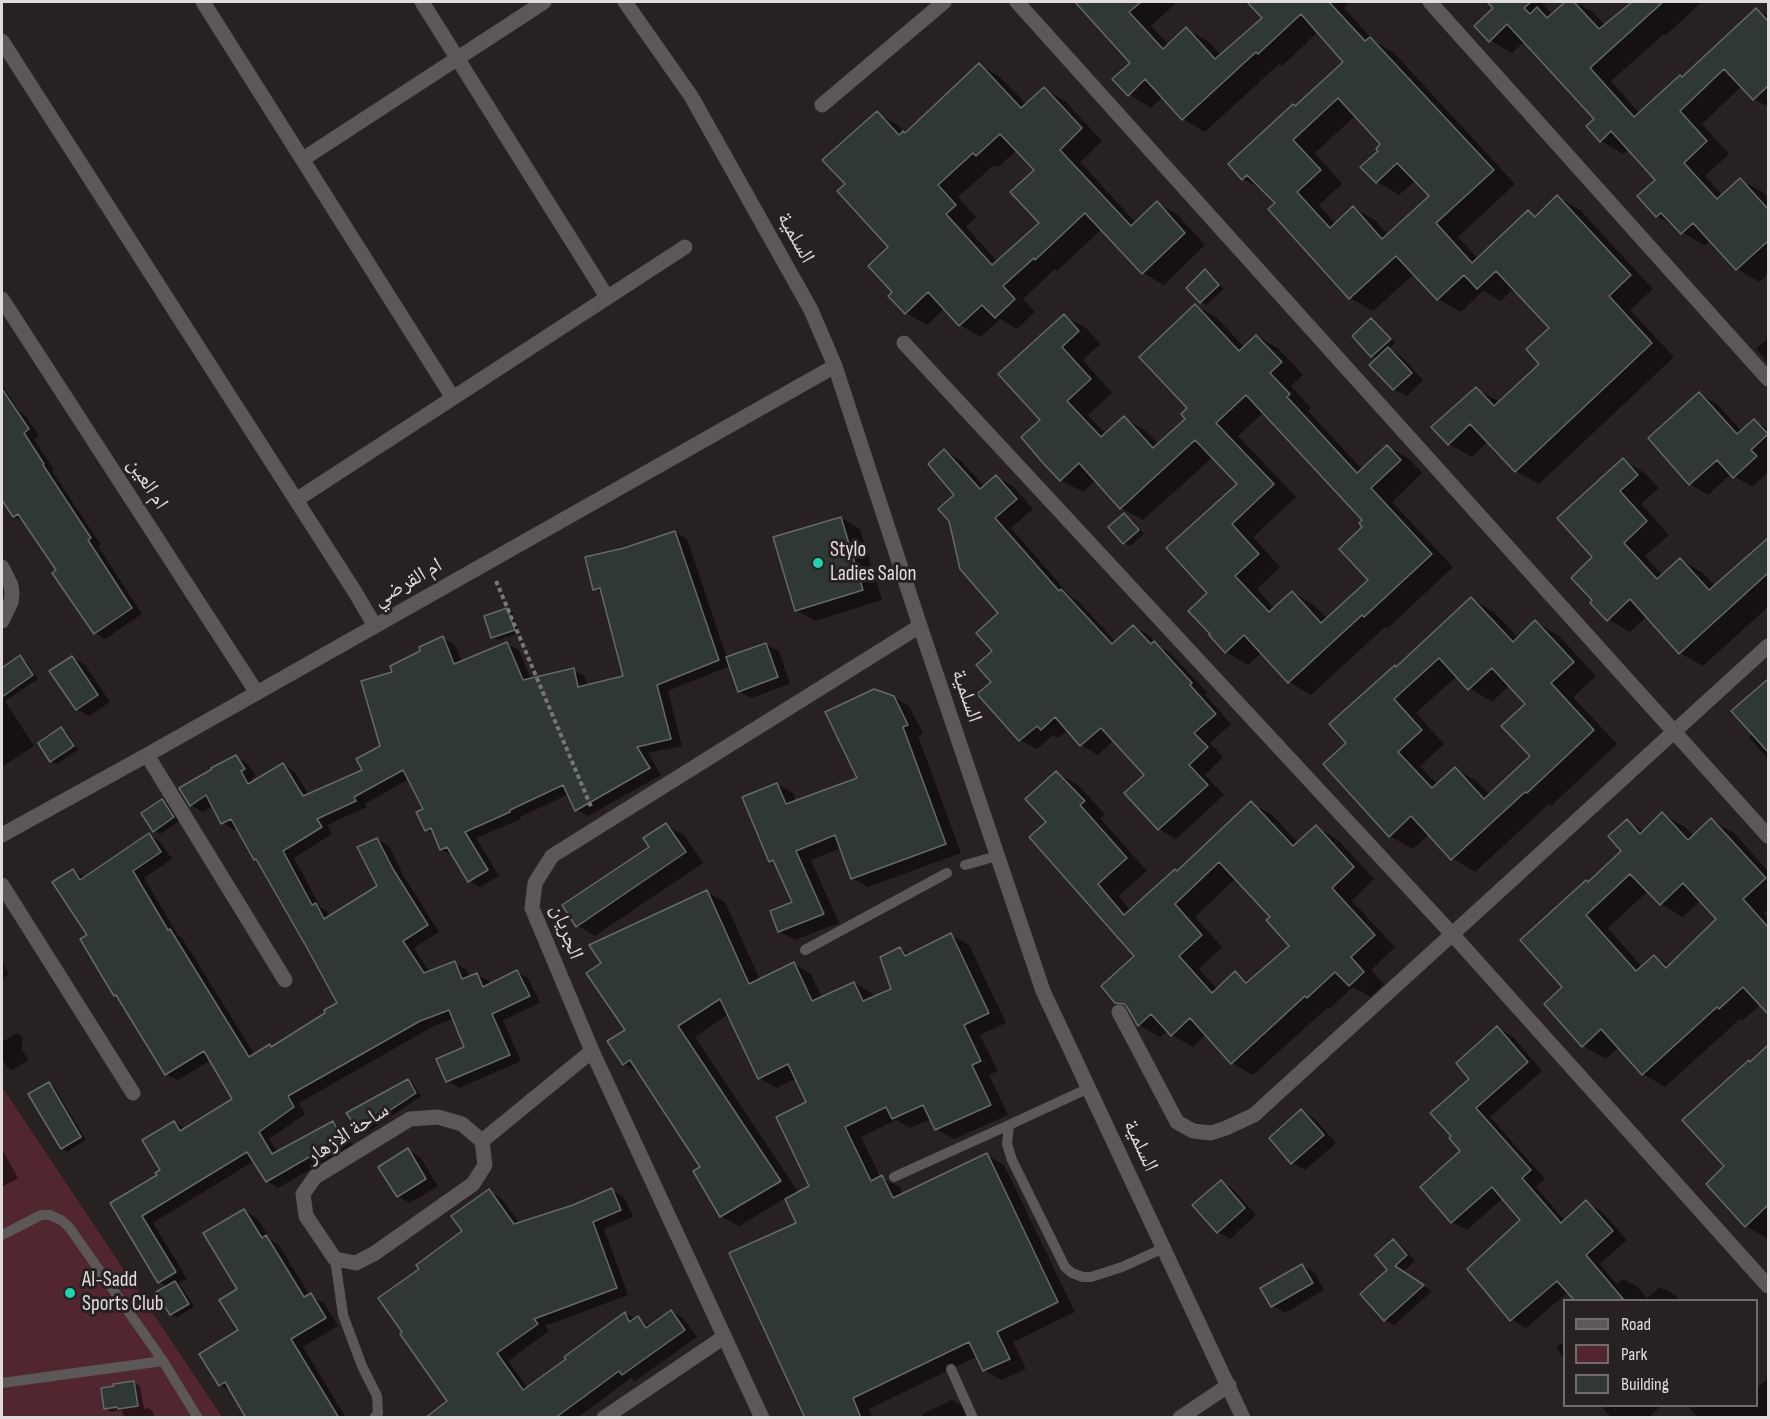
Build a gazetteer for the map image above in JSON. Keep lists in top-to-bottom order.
{
  "streets": {
    "street": [
      "السلمية",
      "ام العين",
      "ام القرضي",
      "الجريان",
      "ساحة الازهار"
    ]
  },
  "crossings": [
    ["السلمية", "ام القرضي"],
    ["السلمية", "الجريان"],
    ["ام العين", "ام القرضي"]
  ],
  "places": ["Stylo Ladies Salon", "Al-Sadd Sports Club"],
  "legend": ["Road", "Park", "Building"]
}
